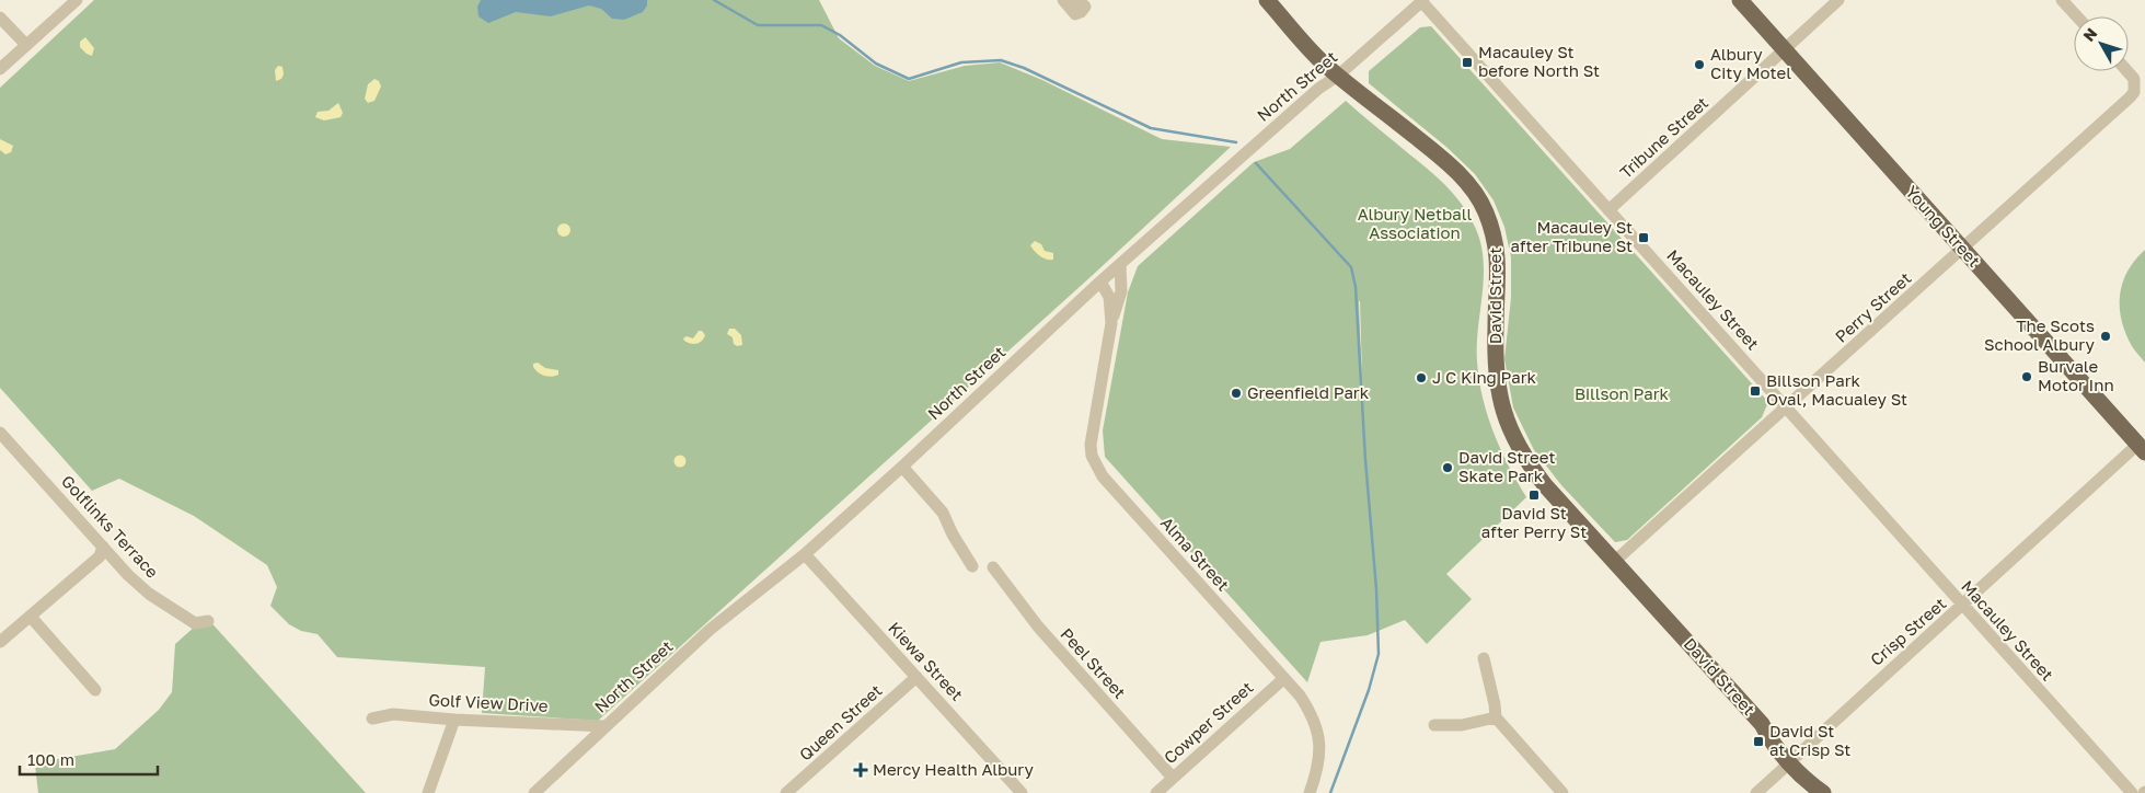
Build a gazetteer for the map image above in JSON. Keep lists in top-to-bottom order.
{
  "streets": {
    "main road": ["Young Street", "David Street"],
    "street": [
      "North Street",
      "Tribune Street",
      "Macauley Street",
      "Perry Street",
      "Golflinks Terrace",
      "Alma Street",
      "Crisp Street",
      "Kiewa Street",
      "Peel Street",
      "Golf View Drive",
      "Queen Street",
      "Cowper Street"
    ]
  },
  "crossings": [
    ["North Street", "David Street"],
    ["North Street", "Macauley Street"],
    ["North Street", "Alma Street"],
    ["North Street", "Kiewa Street"],
    ["North Street", "Golf View Drive"],
    ["Tribune Street", "Young Street"],
    ["Tribune Street", "Macauley Street"],
    ["Young Street", "Perry Street"],
    ["Young Street", "Crisp Street"],
    ["David Street", "Perry Street"],
    ["David Street", "Crisp Street"],
    ["Macauley Street", "Perry Street"],
    ["Macauley Street", "Crisp Street"],
    ["Alma Street", "Cowper Street"],
    ["Kiewa Street", "Queen Street"],
    ["Peel Street", "Cowper Street"]
  ],
  "parks": ["Albury Netball Association", "Billson Park"],
  "places": {
    "transit": [
      "Macauley St before North St",
      "Macauley St after Tribune St",
      "Billson Park Oval, Macualey St",
      "David St after Perry St",
      "David St at Crisp St"
    ],
    "other": [
      "Albury City Motel",
      "The Scots School Albury",
      "Burvale Motor Inn",
      "J C King Park",
      "Greenfield Park",
      "David Street Skate Park"
    ],
    "health": ["Mercy Health Albury"]
  },
  "scale_bar": "100 m",
  "north": "top left"
}
